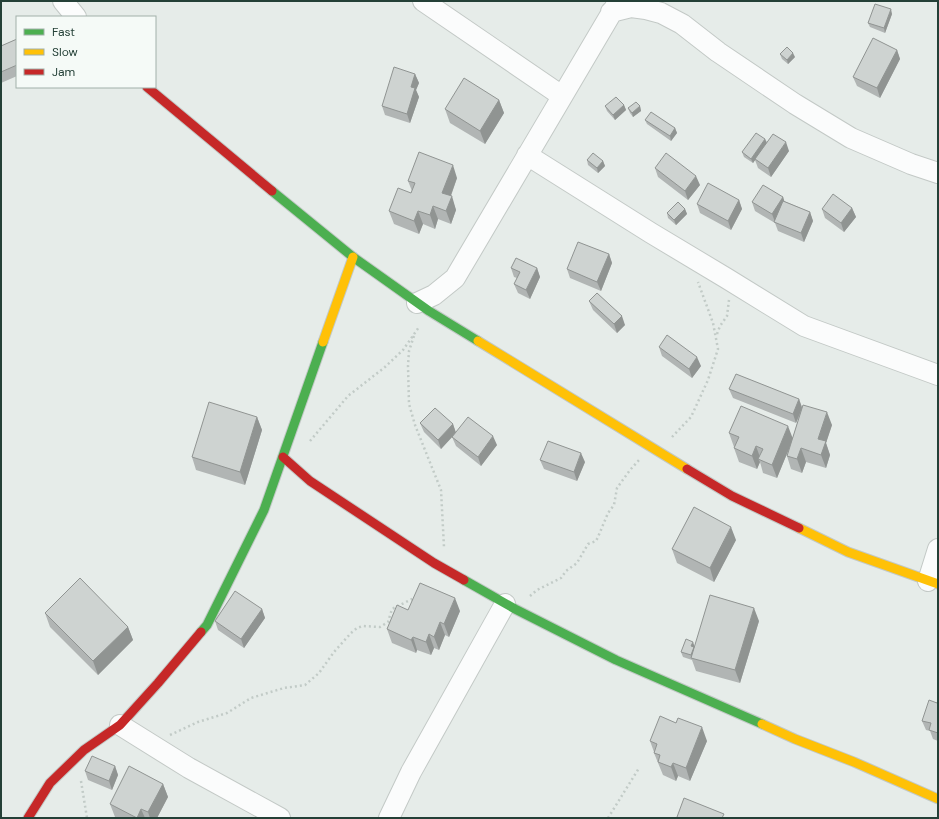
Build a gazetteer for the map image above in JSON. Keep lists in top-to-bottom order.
{
  "legend": ["Fast", "Slow", "Jam"]
}
